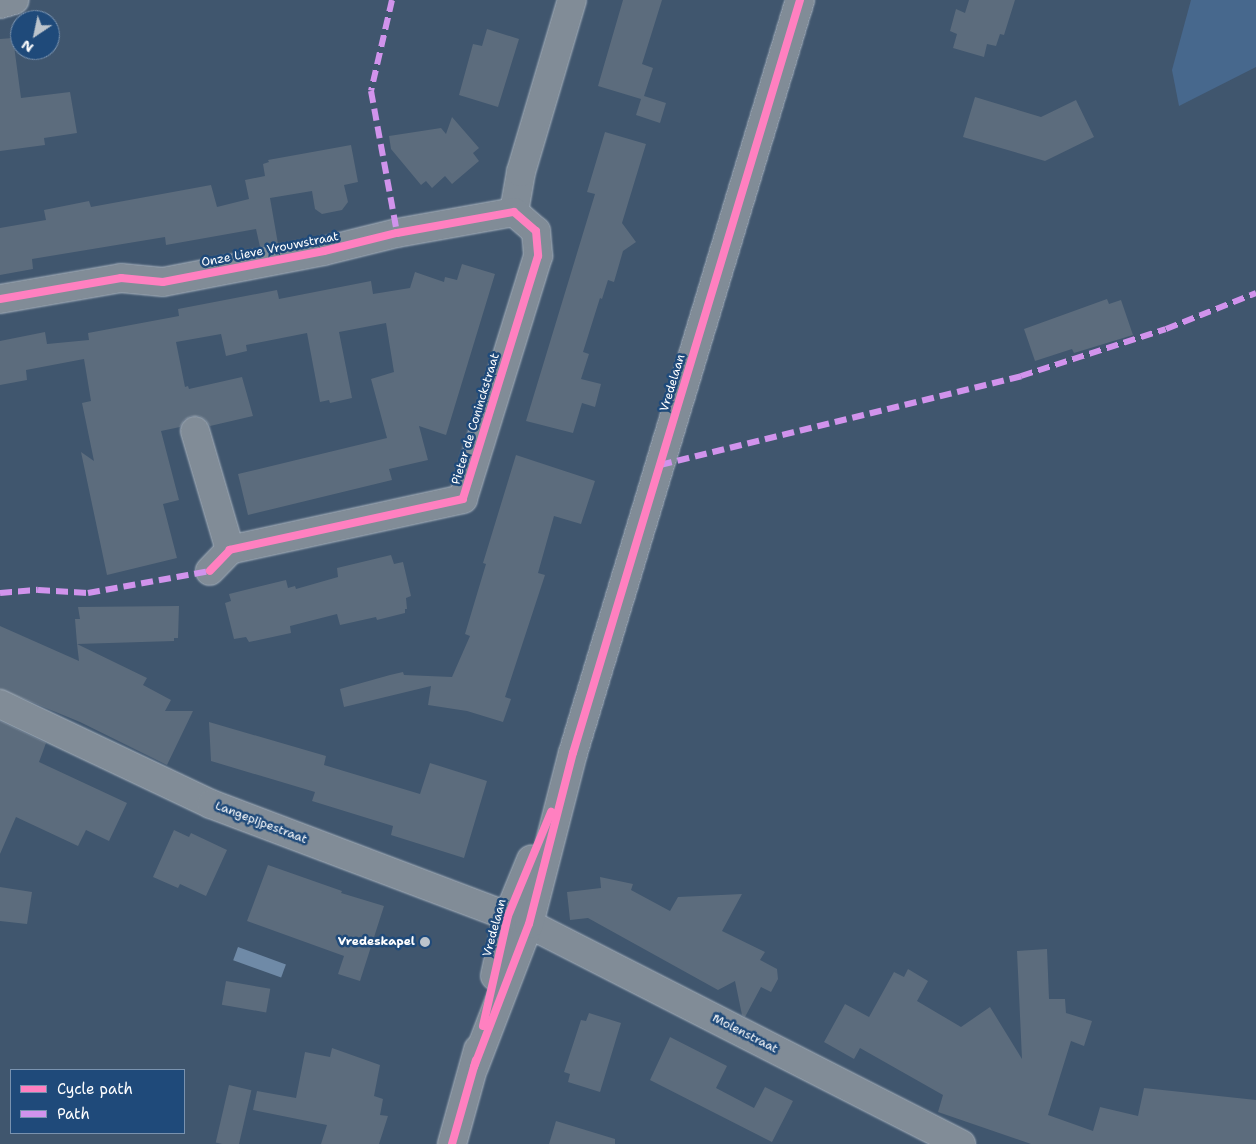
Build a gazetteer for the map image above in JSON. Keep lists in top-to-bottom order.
{
  "streets": {
    "street": [
      "Onze Lieve Vrouwstraat",
      "Vredelaan",
      "Pieter de Coninckstraat",
      "Langepijpestraat",
      "Molenstraat"
    ]
  },
  "crossings": [
    ["Onze Lieve Vrouwstraat", "Pieter de Coninckstraat"],
    ["Vredelaan", "Langepijpestraat"],
    ["Vredelaan", "Molenstraat"],
    ["Langepijpestraat", "Molenstraat"]
  ],
  "places": ["Vredeskapel"],
  "legend": ["Cycle path", "Path"],
  "north": "bottom left"
}
